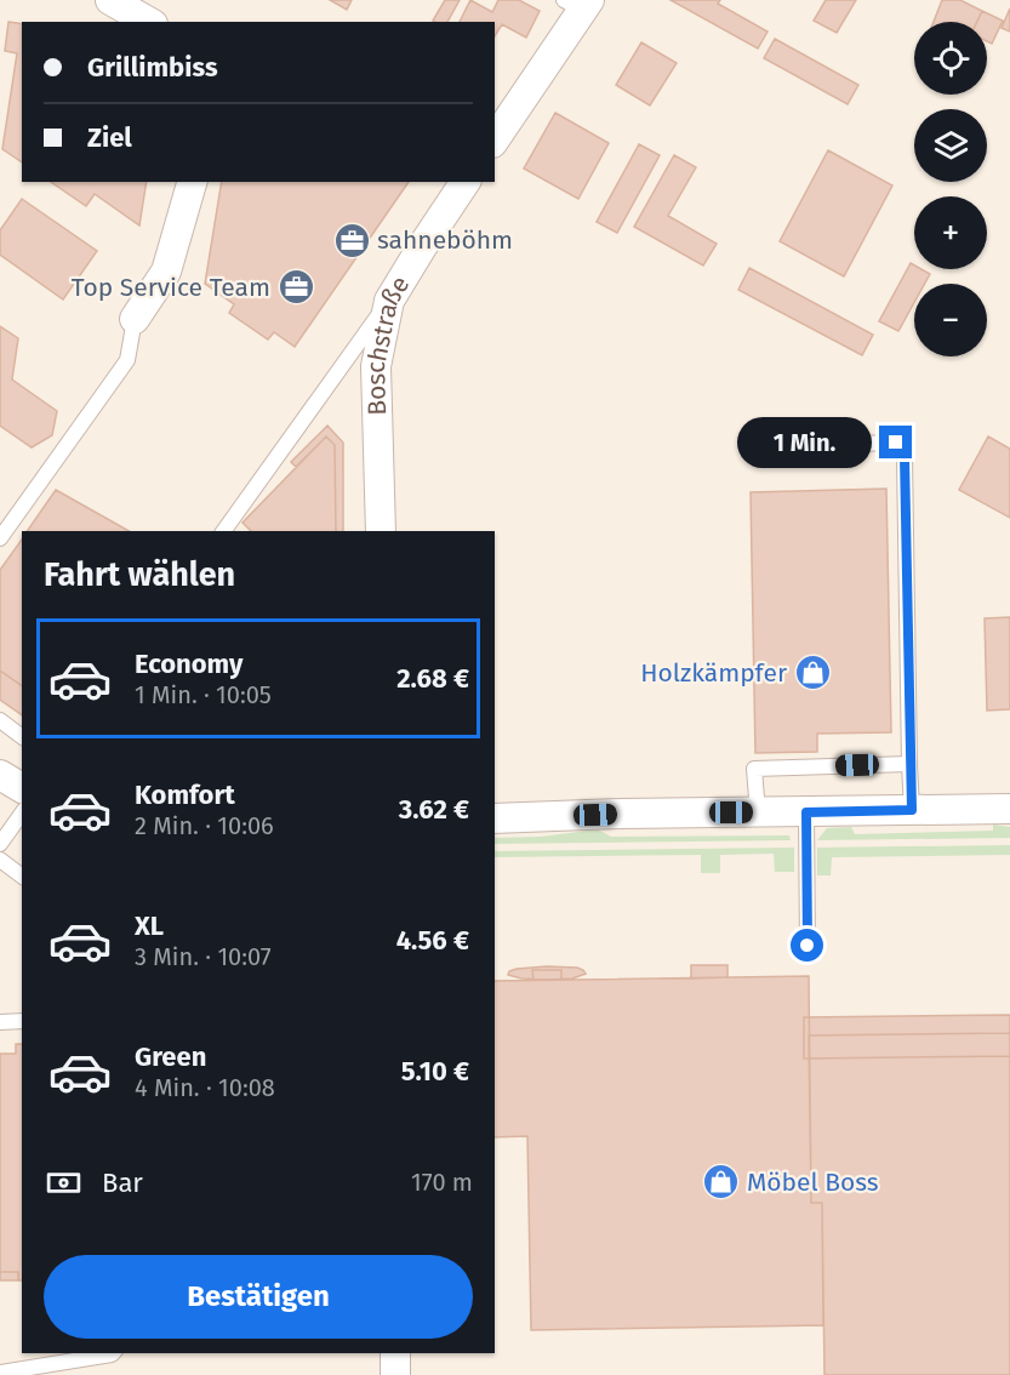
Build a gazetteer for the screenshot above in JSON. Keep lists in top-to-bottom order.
{
  "streets": {
    "street": ["Boschstraße"]
  },
  "places": {
    "office": ["sahneböhm", "Top Service Team"],
    "shop": ["Holzkämpfer", "Möbel Boss"]
  },
  "page": {
    "map_buttons": ["+", "−"],
    "banner": ["Grillimbiss", "Ziel"],
    "bubble": "1 Min.",
    "heading": "Fahrt wählen",
    "list": [
      {
        "name": "Economy",
        "note": "1 Min. · 10:05",
        "value": "2.68 €"
      },
      {
        "name": "Komfort",
        "note": "2 Min. · 10:06",
        "value": "3.62 €"
      },
      {
        "name": "XL",
        "note": "3 Min. · 10:07",
        "value": "4.56 €"
      },
      {
        "name": "Green",
        "note": "4 Min. · 10:08",
        "value": "5.10 €"
      }
    ],
    "pay": ["Bar", "170 m"],
    "buttons": "Bestätigen"
  }
}
